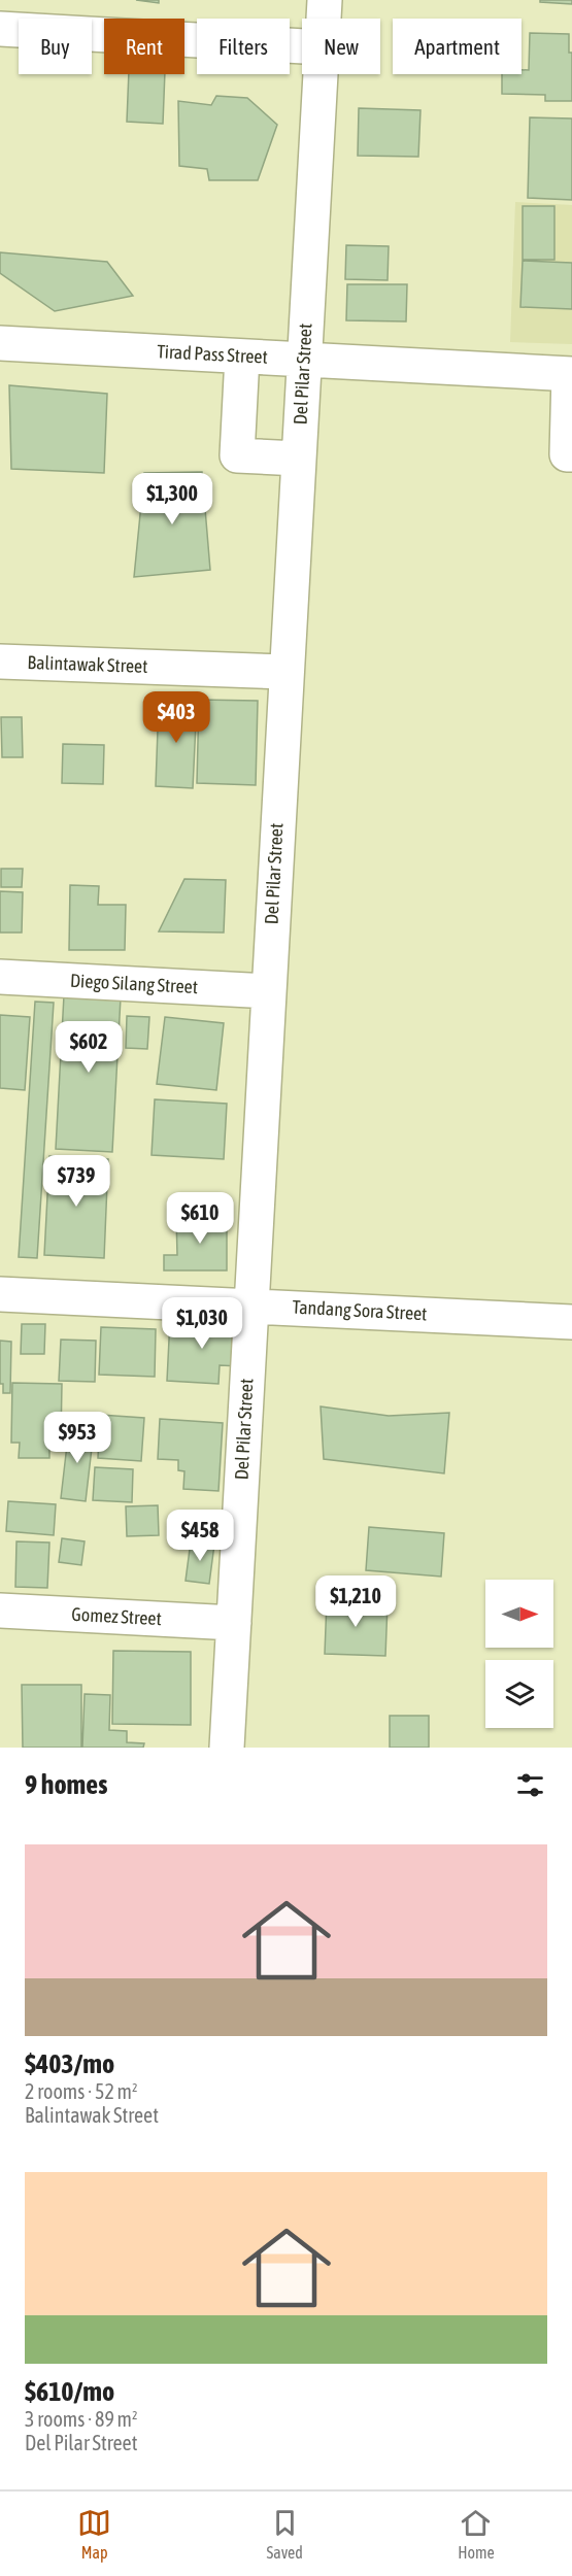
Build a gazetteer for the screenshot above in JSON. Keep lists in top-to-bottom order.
{
  "streets": {
    "street": [
      "Tirad Pass Street",
      "Del Pilar Street",
      "Balintawak Street",
      "Diego Silang Street",
      "Tandang Sora Street",
      "Gomez Street"
    ]
  },
  "crossings": [
    ["Tirad Pass Street", "Del Pilar Street"],
    ["Del Pilar Street", "Balintawak Street"],
    ["Del Pilar Street", "Diego Silang Street"],
    ["Del Pilar Street", "Tandang Sora Street"],
    ["Del Pilar Street", "Gomez Street"]
  ],
  "north": "right",
  "page": {
    "chip": [
      "Buy",
      "Rent",
      "Filters",
      "New",
      "Apartment"
    ],
    "price": [
      "$1,300",
      "$403",
      "$602",
      "$739",
      "$610",
      "$1,030",
      "$953",
      "$458",
      "$1,210"
    ],
    "heading": "9 homes",
    "list": [
      {
        "name": "$403/mo",
        "note": "2 rooms · 52 m² · Balintawak Street"
      },
      {
        "name": "$610/mo",
        "note": "3 rooms · 89 m² · Del Pilar Street"
      }
    ],
    "tabs": ["Map", "Saved", "Home"]
  }
}
